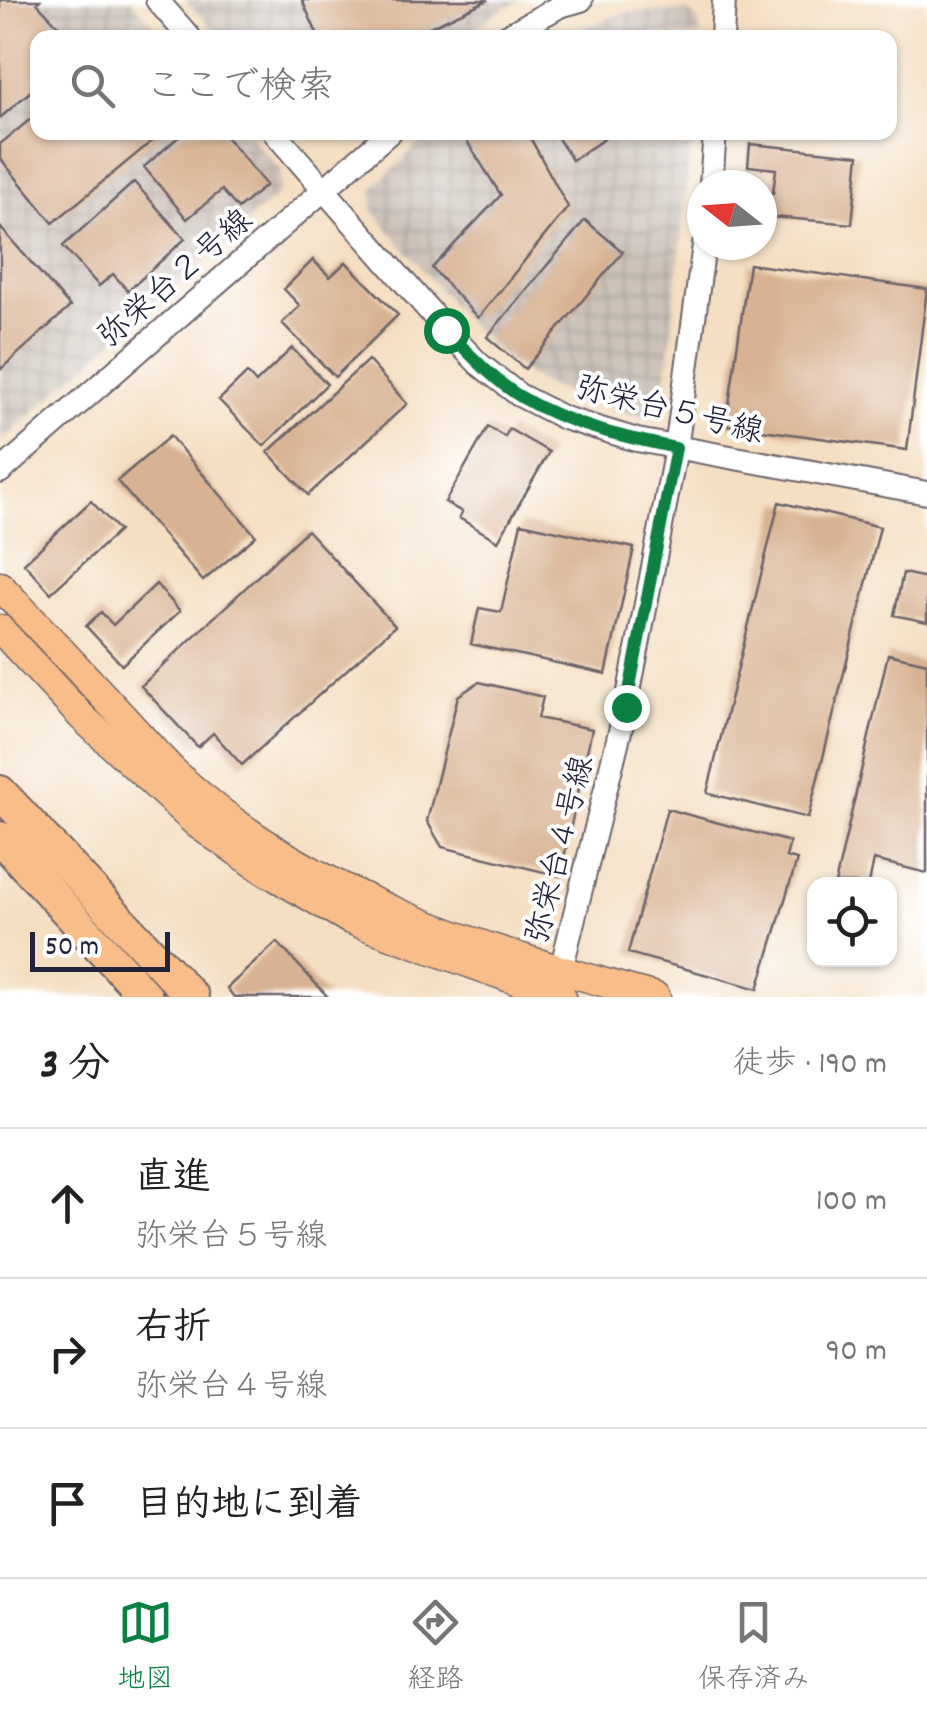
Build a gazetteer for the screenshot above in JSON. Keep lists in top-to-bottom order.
{
  "streets": {
    "street": ["弥栄台２号線", "弥栄台５号線", "弥栄台４号線"]
  },
  "crossings": [
    ["弥栄台２号線", "弥栄台５号線"],
    ["弥栄台５号線", "弥栄台４号線"]
  ],
  "scale_bar": "50 m",
  "north": "left",
  "page": {
    "search": "ここで検索",
    "scale": "50 m",
    "heading": ["3 分", "徒歩 · 190 m"],
    "list": [
      ["直進", "弥栄台５号線", "100 m"],
      ["右折", "弥栄台４号線", "90 m"],
      "目的地に到着"
    ],
    "nav": ["地図", "経路", "保存済み"]
  }
}
